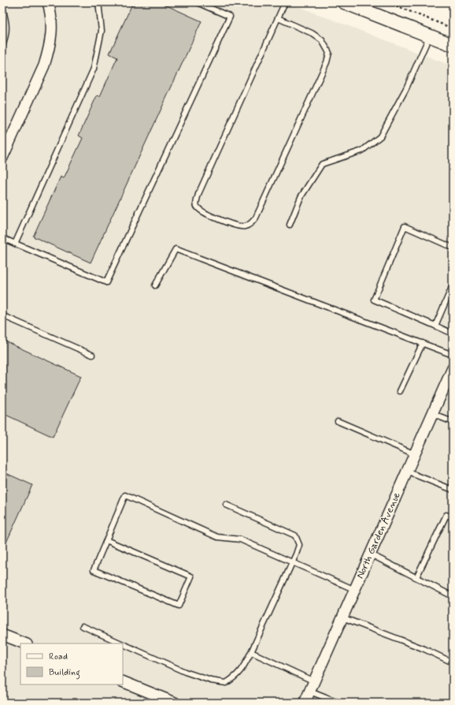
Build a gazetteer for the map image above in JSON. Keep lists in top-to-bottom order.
{
  "streets": {
    "street": ["North Garden Avenue"]
  },
  "legend": ["Road", "Building"]
}
